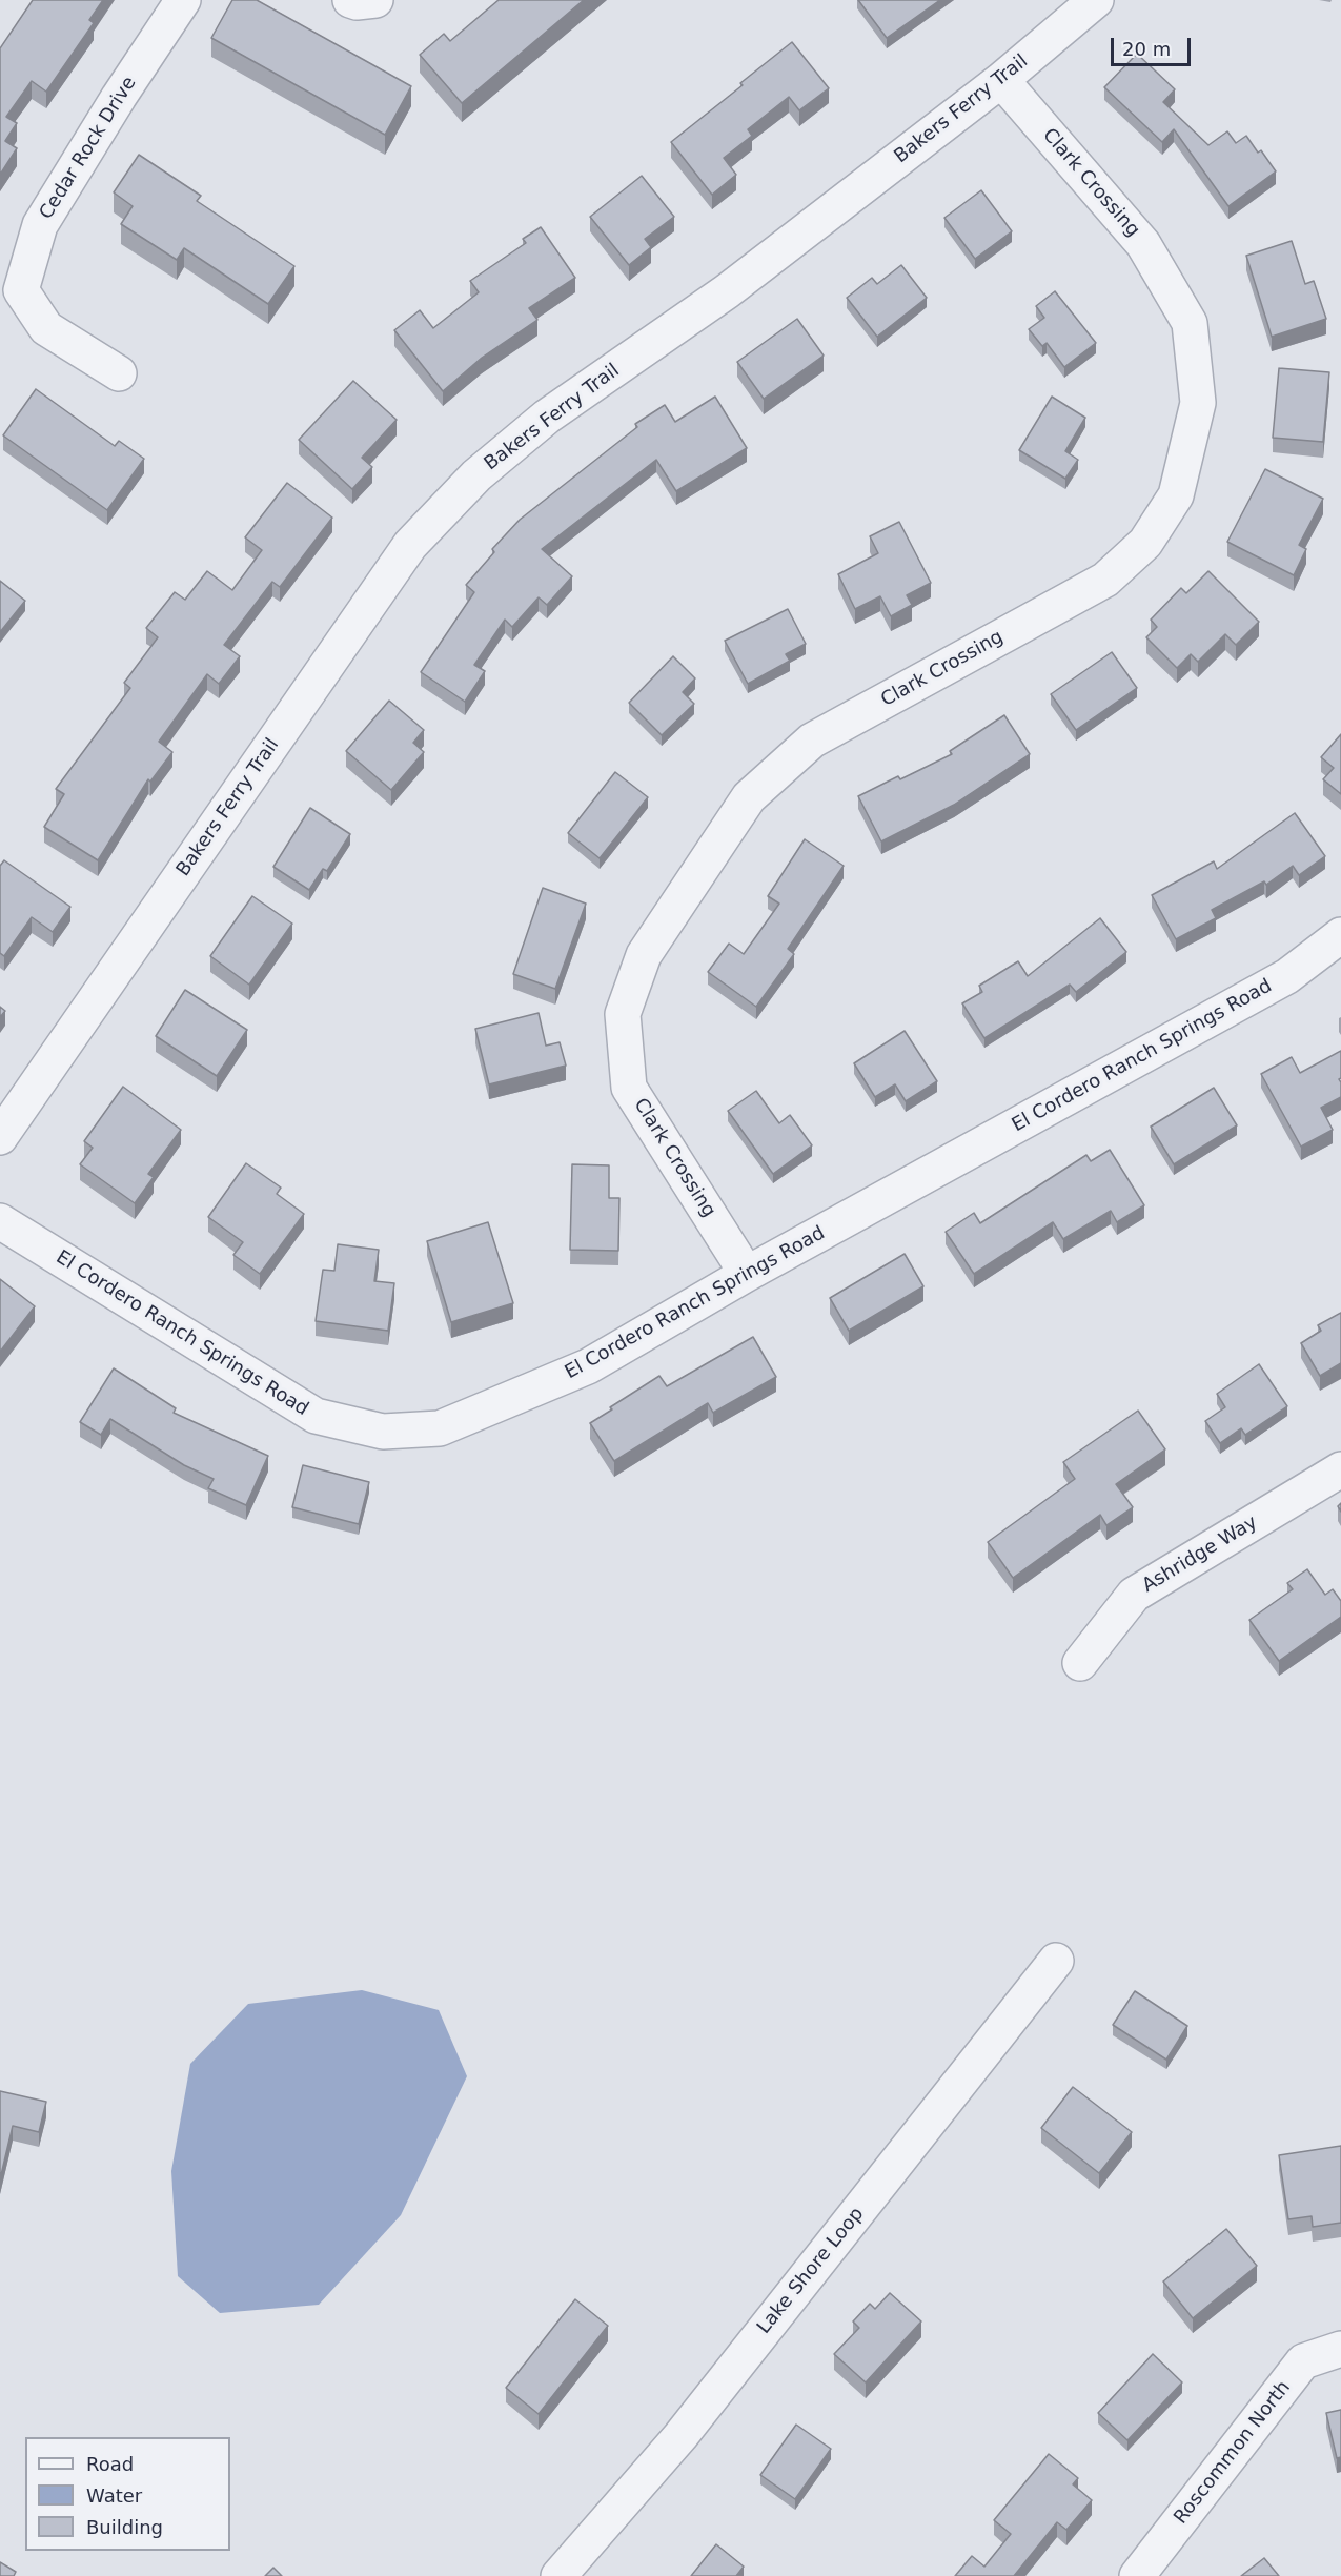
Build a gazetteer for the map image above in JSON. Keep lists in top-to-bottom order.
{
  "streets": {
    "street": [
      "Bakers Ferry Trail",
      "Cedar Rock Drive",
      "Clark Crossing",
      "El Cordero Ranch Springs Road",
      "Ashridge Way",
      "Lake Shore Loop",
      "Roscommon North"
    ]
  },
  "crossings": [
    ["Bakers Ferry Trail", "Clark Crossing"],
    ["Clark Crossing", "El Cordero Ranch Springs Road"]
  ],
  "legend": ["Road", "Water", "Building"],
  "scale_bar": "20 m"
}
